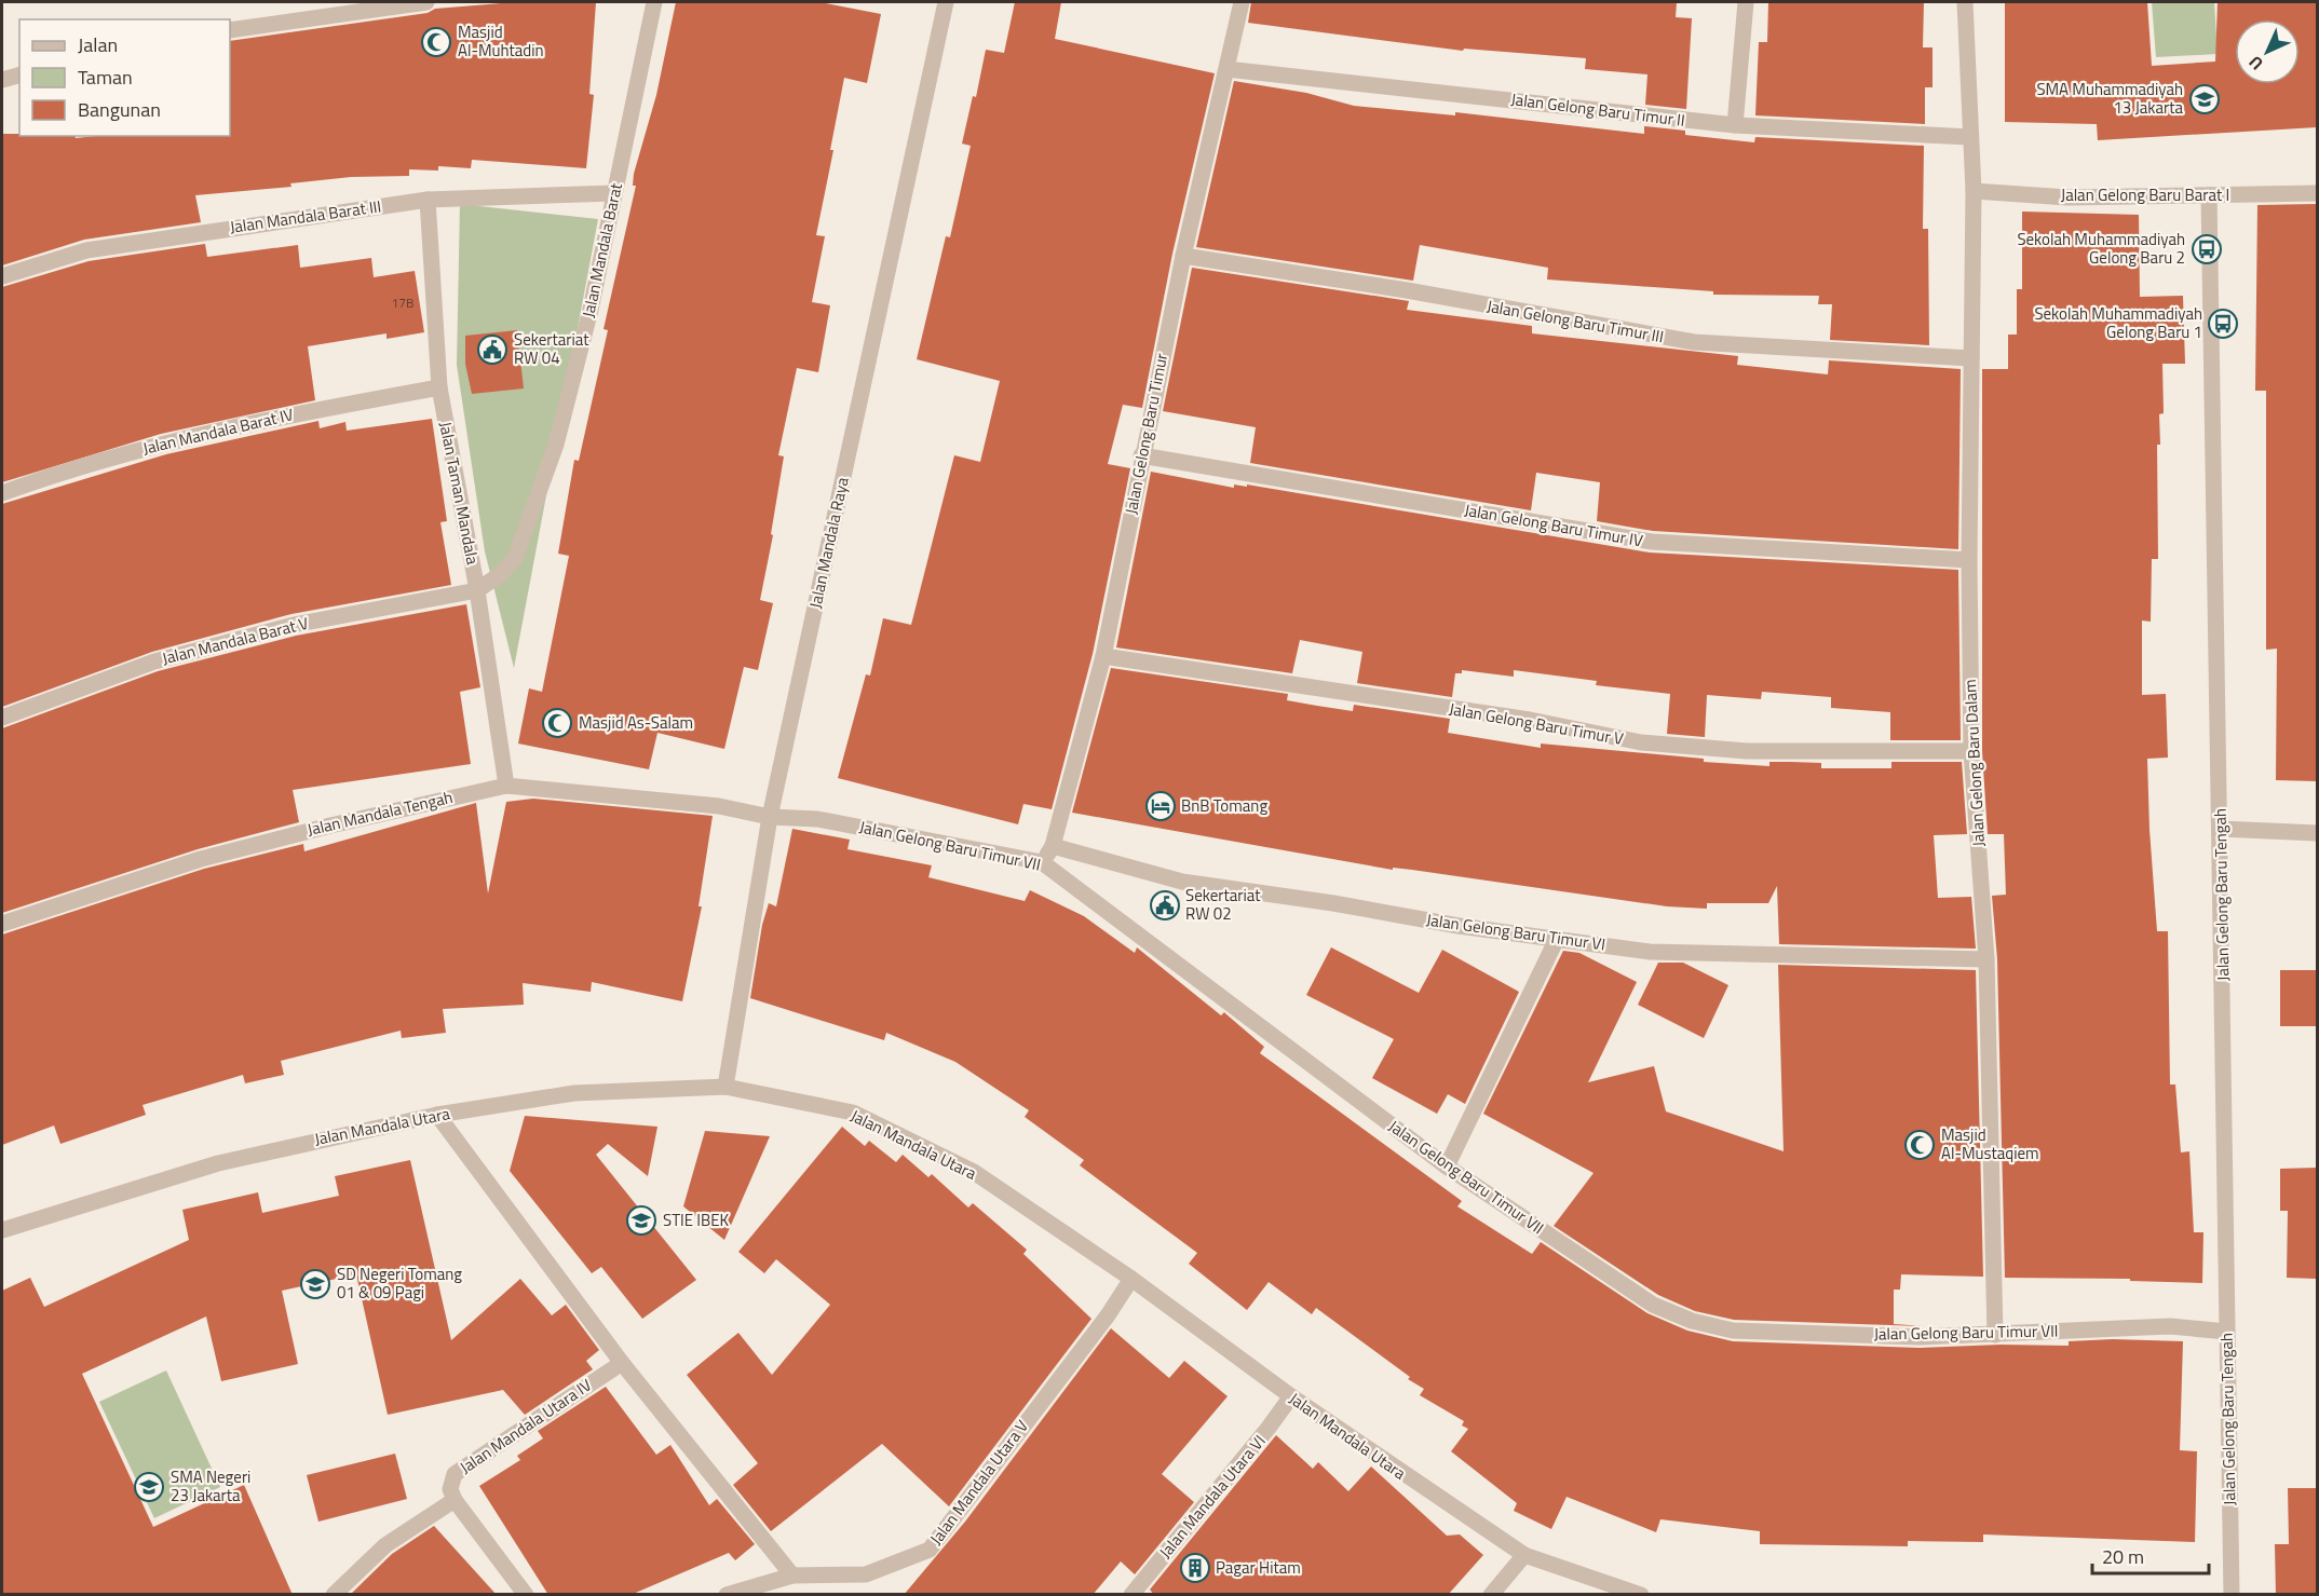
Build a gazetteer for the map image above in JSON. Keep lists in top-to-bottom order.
{
  "streets": {
    "street": [
      "Jalan Gelong Baru Timur II",
      "Jalan Gelong Baru Barat I",
      "Jalan Mandala Barat III",
      "Jalan Mandala Barat",
      "Jalan Gelong Baru Timur III",
      "Jalan Mandala Barat IV",
      "Jalan Gelong Baru Timur",
      "Jalan Taman Mandala",
      "Jalan Gelong Baru Timur IV",
      "Jalan Mandala Raya",
      "Jalan Mandala Barat V",
      "Jalan Gelong Baru Timur V",
      "Jalan Gelong Baru Dalam",
      "Jalan Mandala Tengah",
      "Jalan Gelong Baru Timur VII",
      "Jalan Gelong Baru Tengah",
      "Jalan Gelong Baru Timur VI",
      "Jalan Mandala Utara",
      "Jalan Mandala Utara IV",
      "Jalan Mandala Utara V",
      "Jalan Mandala Utara VI"
    ]
  },
  "crossings": [
    ["Jalan Gelong Baru Timur II", "Jalan Gelong Baru Timur"],
    ["Jalan Gelong Baru Barat I", "Jalan Gelong Baru Dalam"],
    ["Jalan Gelong Baru Barat I", "Jalan Gelong Baru Tengah"],
    ["Jalan Mandala Barat III", "Jalan Mandala Barat"],
    ["Jalan Mandala Barat III", "Jalan Taman Mandala"],
    ["Jalan Mandala Barat", "Jalan Taman Mandala"],
    ["Jalan Mandala Barat", "Jalan Mandala Barat V"],
    ["Jalan Gelong Baru Timur III", "Jalan Gelong Baru Timur"],
    ["Jalan Gelong Baru Timur III", "Jalan Gelong Baru Dalam"],
    ["Jalan Mandala Barat IV", "Jalan Taman Mandala"],
    ["Jalan Gelong Baru Timur", "Jalan Gelong Baru Timur IV"],
    ["Jalan Gelong Baru Timur", "Jalan Gelong Baru Timur V"],
    ["Jalan Gelong Baru Timur", "Jalan Gelong Baru Timur VII"],
    ["Jalan Gelong Baru Timur", "Jalan Gelong Baru Timur VI"],
    ["Jalan Taman Mandala", "Jalan Mandala Barat V"],
    ["Jalan Taman Mandala", "Jalan Mandala Tengah"],
    ["Jalan Gelong Baru Timur IV", "Jalan Gelong Baru Dalam"],
    ["Jalan Mandala Raya", "Jalan Mandala Tengah"],
    ["Jalan Mandala Raya", "Jalan Gelong Baru Timur VII"],
    ["Jalan Mandala Raya", "Jalan Mandala Utara"],
    ["Jalan Gelong Baru Timur V", "Jalan Gelong Baru Dalam"],
    ["Jalan Gelong Baru Dalam", "Jalan Gelong Baru Timur VII"],
    ["Jalan Gelong Baru Dalam", "Jalan Gelong Baru Timur VI"],
    ["Jalan Mandala Tengah", "Jalan Gelong Baru Timur VII"],
    ["Jalan Gelong Baru Timur VII", "Jalan Gelong Baru Tengah"],
    ["Jalan Mandala Utara", "Jalan Mandala Utara V"],
    ["Jalan Mandala Utara", "Jalan Mandala Utara VI"]
  ],
  "places": {
    "mosque": ["Masjid Al-Muhtadin", "Masjid As-Salam", "Masjid Al-Mustaqiem"],
    "school or university": [
      "SMA Muhammadiyah 13 Jakarta",
      "STIE IBEK",
      "SD Negeri Tomang 01 & 09 Pagi",
      "SMA Negeri 23 Jakarta"
    ],
    "bus stop": ["Sekolah Muhammadiyah Gelong Baru 2", "Sekolah Muhammadiyah Gelong Baru 1"],
    "public building": ["Sekertariat RW 04", "Sekertariat RW 02"],
    "hotel": ["BnB Tomang"],
    "building": ["Pagar Hitam"]
  },
  "house_numbers": ["17B"],
  "legend": ["Jalan", "Taman", "Bangunan"],
  "scale_bar": "20 m",
  "north": "bottom left"
}
